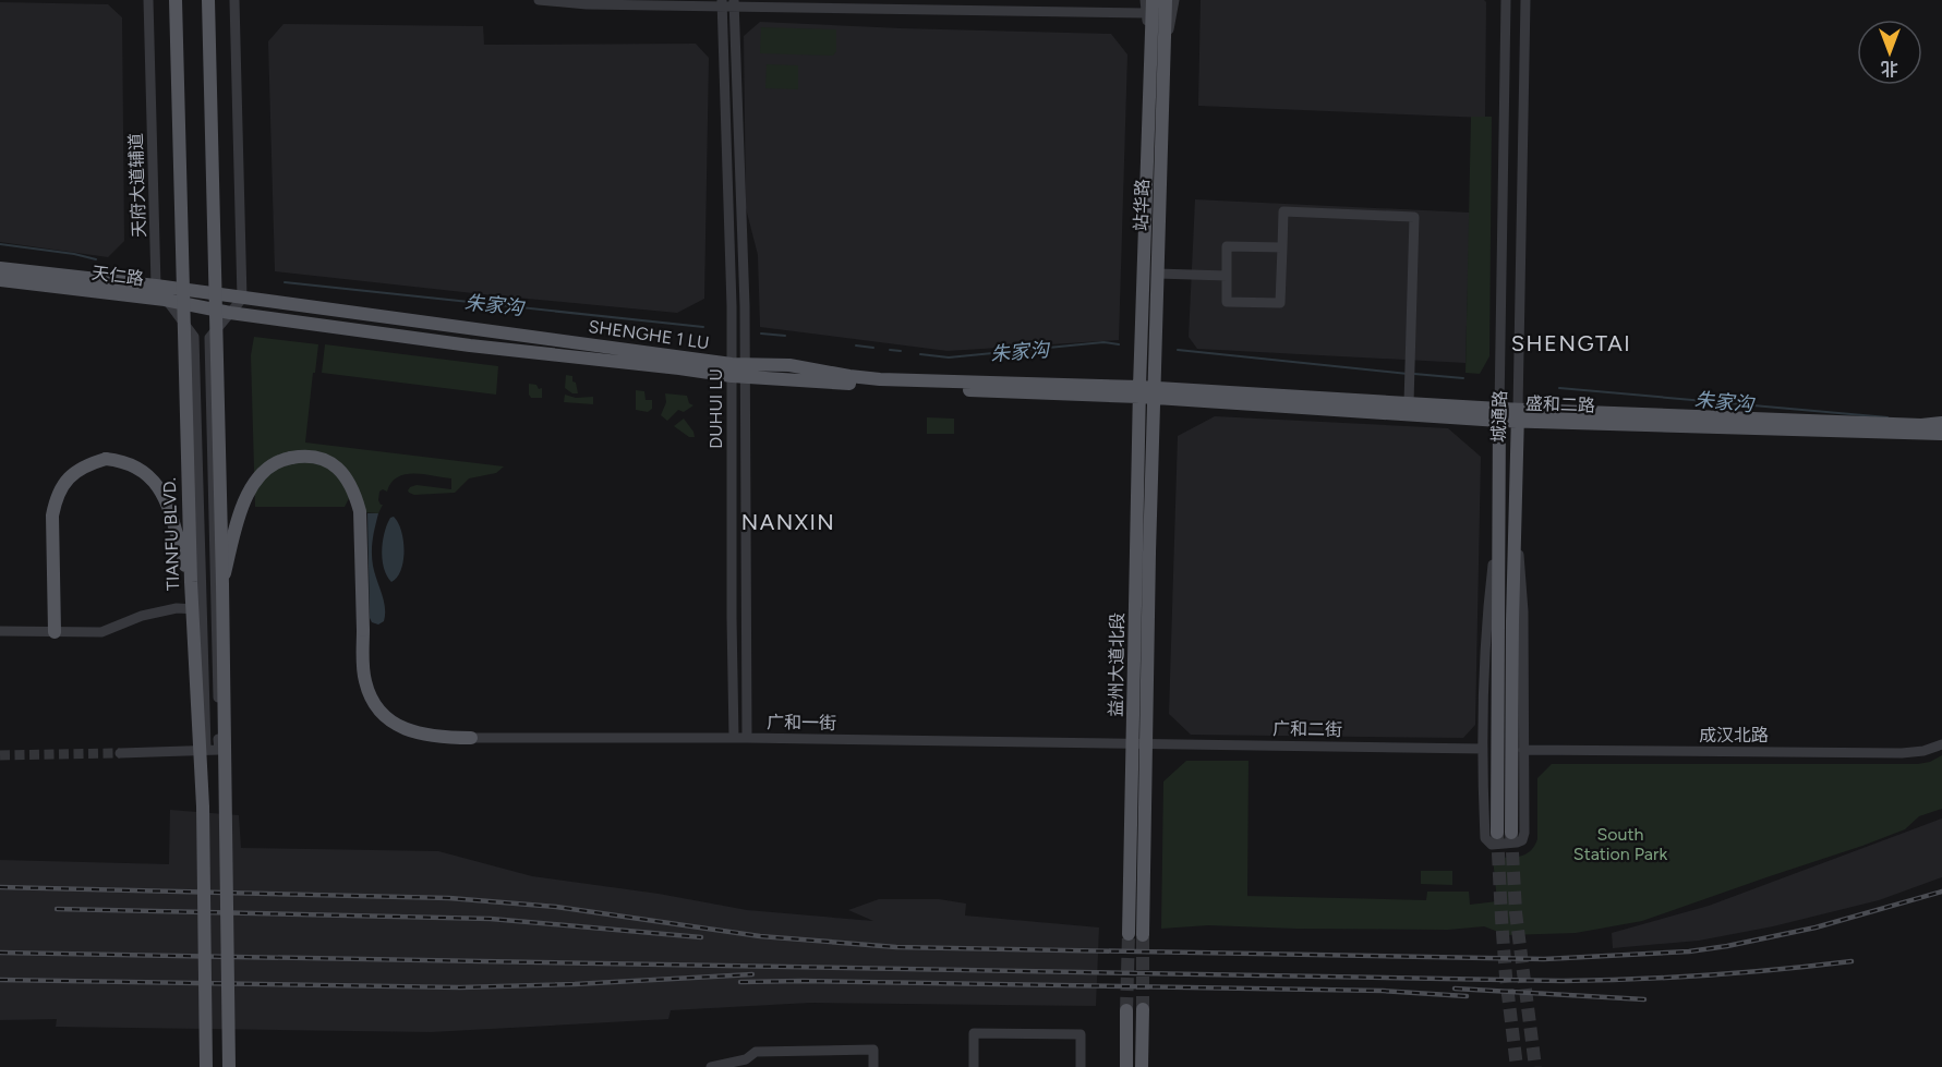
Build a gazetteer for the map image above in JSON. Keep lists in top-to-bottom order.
{
  "streets": {
    "main road": [
      "站华路",
      "天仁路",
      "SHENGHE 1 LU",
      "盛和二路",
      "城通路",
      "TIANFU BLVD.",
      "益州大道北段"
    ],
    "street": [
      "天府大道辅道",
      "DUHUI LU",
      "广和一街",
      "广和二街",
      "成汉北路"
    ]
  },
  "crossings": [
    ["天府大道辅道", "天仁路"],
    ["天府大道辅道", "SHENGHE 1 LU"],
    ["站华路", "SHENGHE 1 LU"],
    ["站华路", "盛和二路"],
    ["站华路", "益州大道北段"],
    ["天仁路", "SHENGHE 1 LU"],
    ["SHENGHE 1 LU", "盛和二路"],
    ["SHENGHE 1 LU", "DUHUI LU"],
    ["SHENGHE 1 LU", "益州大道北段"],
    ["盛和二路", "城通路"],
    ["盛和二路", "益州大道北段"],
    ["DUHUI LU", "广和一街"],
    ["益州大道北段", "广和一街"],
    ["益州大道北段", "广和二街"],
    ["广和一街", "广和二街"]
  ],
  "districts": ["SHENGTAI", "NANXIN"],
  "water": ["朱家沟"],
  "parks": ["South Station Park"],
  "north": "bottom"
}
